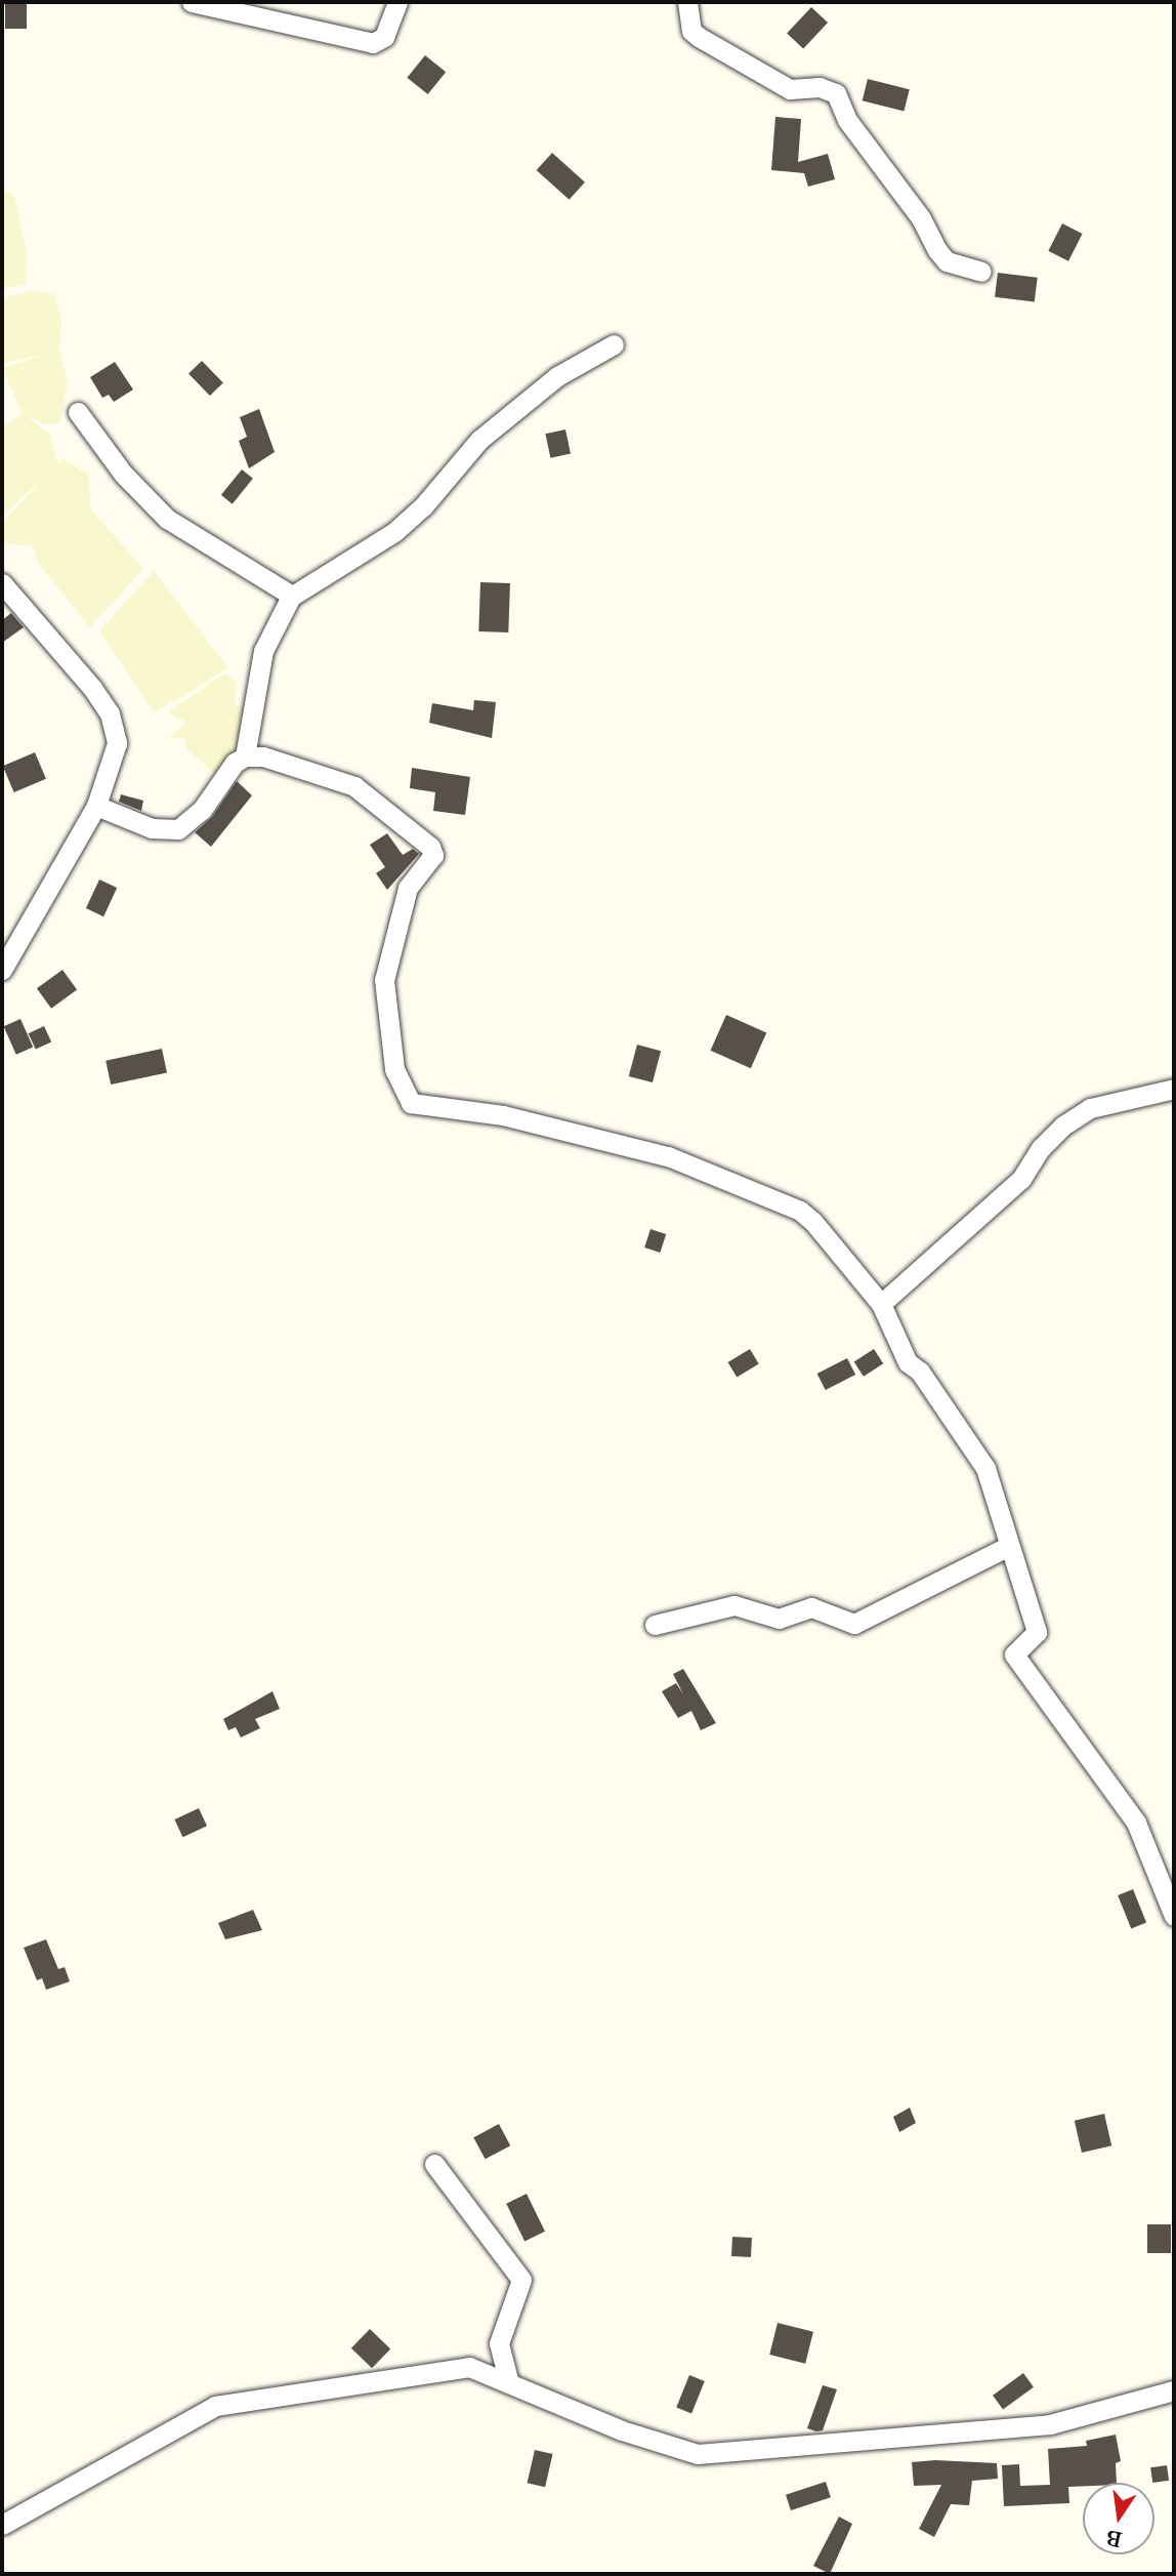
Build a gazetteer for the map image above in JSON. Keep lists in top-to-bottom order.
{
  "north": "bottom"
}
